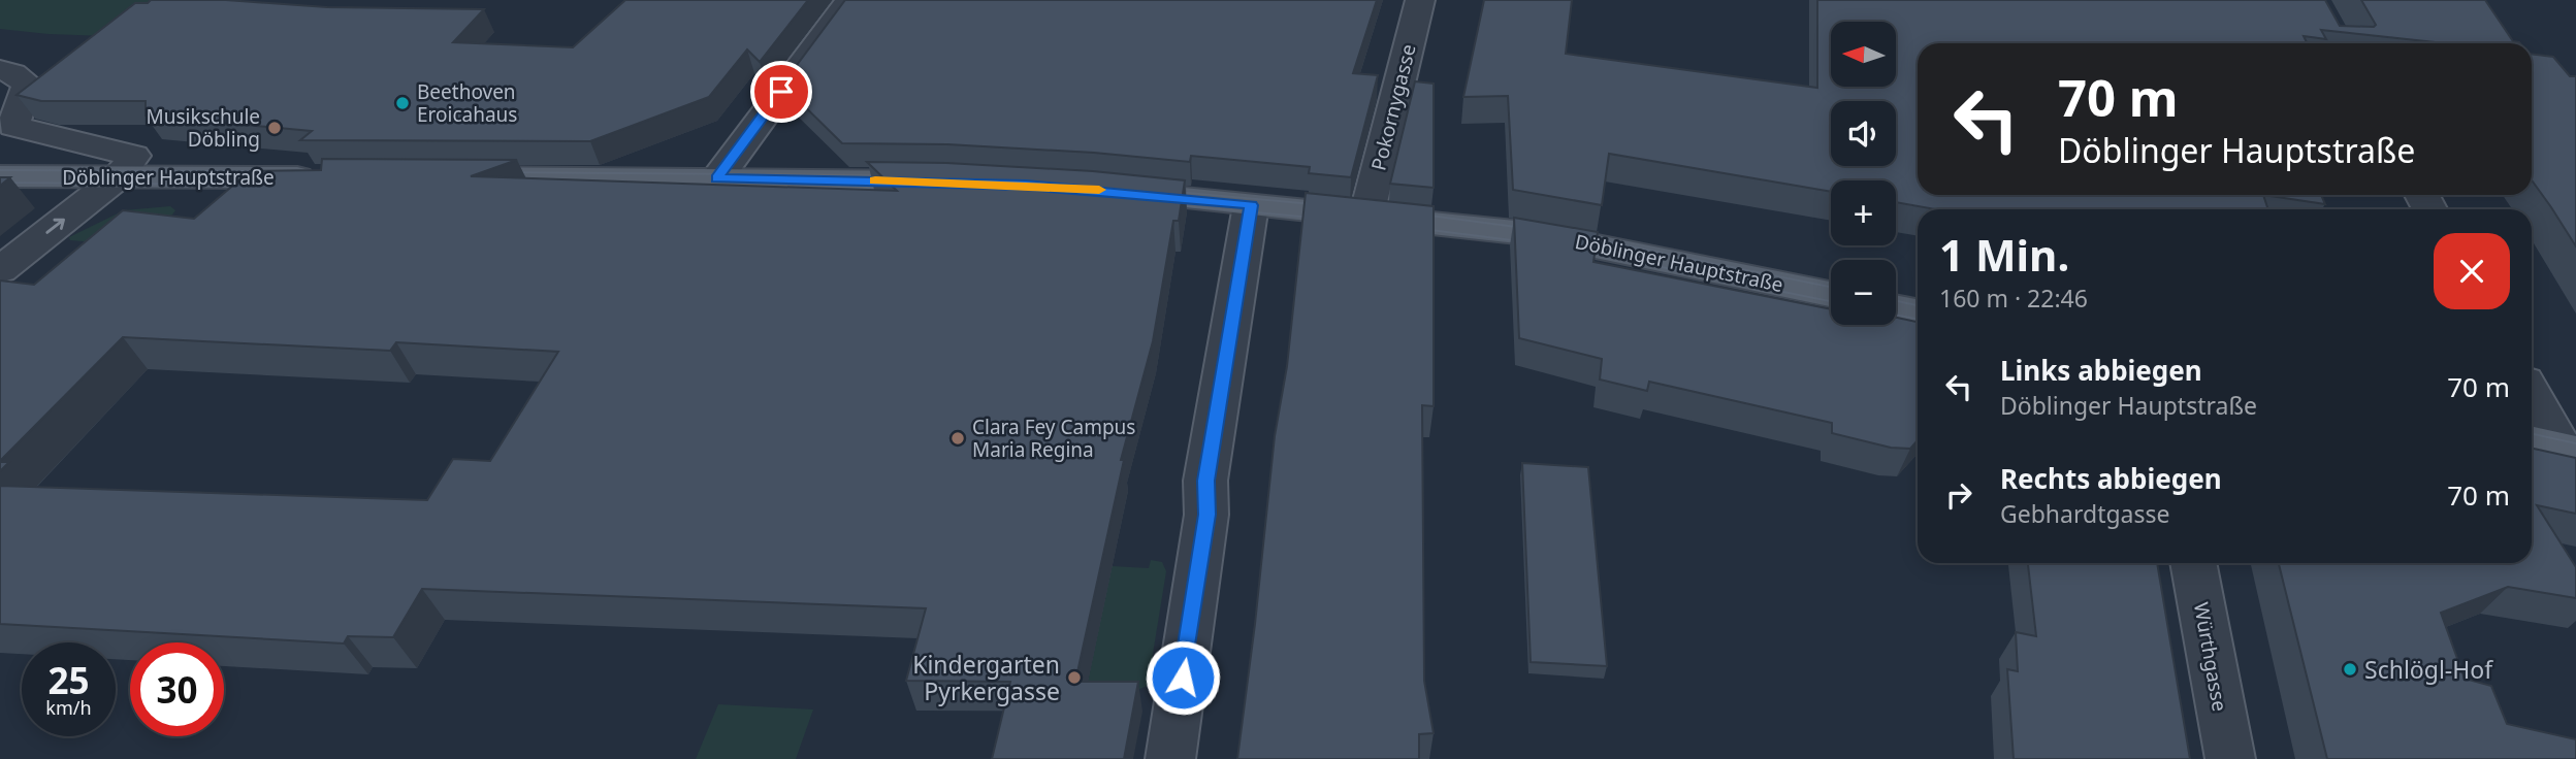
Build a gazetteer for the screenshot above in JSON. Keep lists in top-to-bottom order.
{
  "streets": {
    "main road": ["Döblinger Hauptstraße"],
    "street": ["Pokornygasse", "Würthgasse"]
  },
  "crossings": [
    ["Pokornygasse", "Döblinger Hauptstraße"]
  ],
  "places": [
    "Beethoven Eroicahaus",
    "Musikschule Döbling",
    "Clara Fey Campus Maria Regina",
    "Schlögl-Hof",
    "Kindergarten Pyrkergasse"
  ],
  "north": "left",
  "page": {
    "map_buttons": ["+", "−"],
    "turn": ["70 m", "Döblinger Hauptstraße"],
    "heading": ["1 Min.", "160 m · 22:46"],
    "list": [
      {
        "name": "Links abbiegen",
        "note": "Döblinger Hauptstraße",
        "value": "70 m"
      },
      {
        "name": "Rechts abbiegen",
        "note": "Gebhardtgasse",
        "value": "70 m"
      }
    ],
    "speed": "25 km/h",
    "limit": "30"
  }
}
